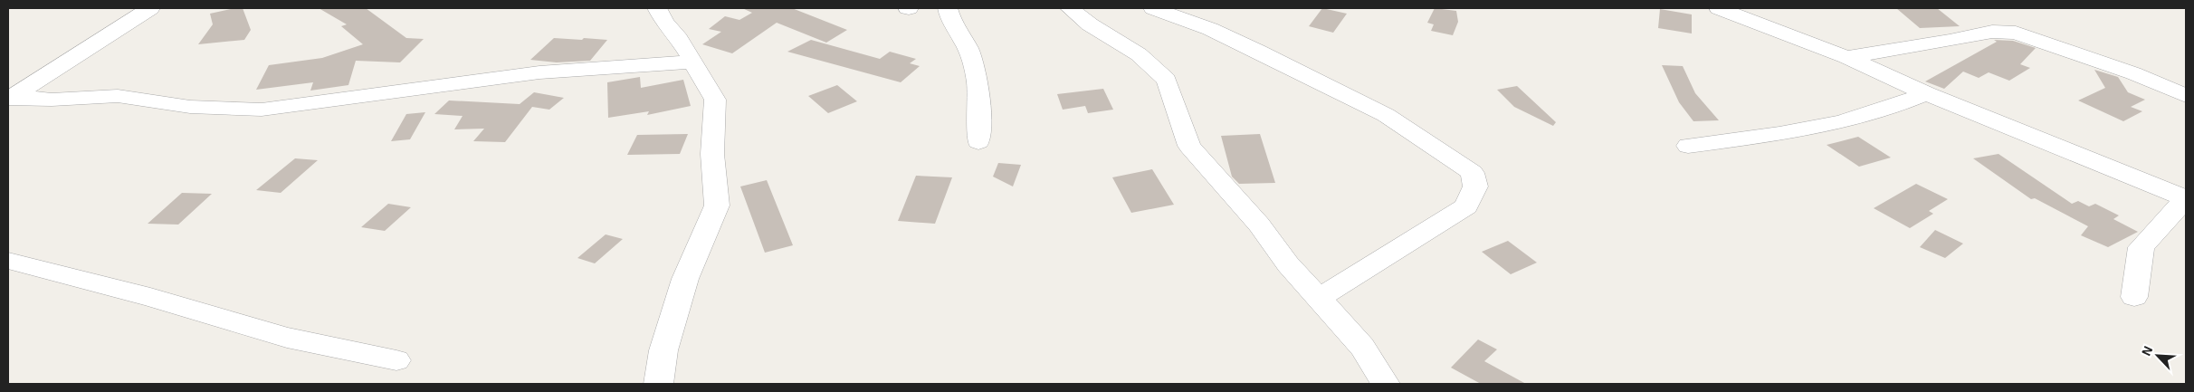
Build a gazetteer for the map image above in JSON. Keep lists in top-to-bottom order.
{
  "north": "top left"
}
